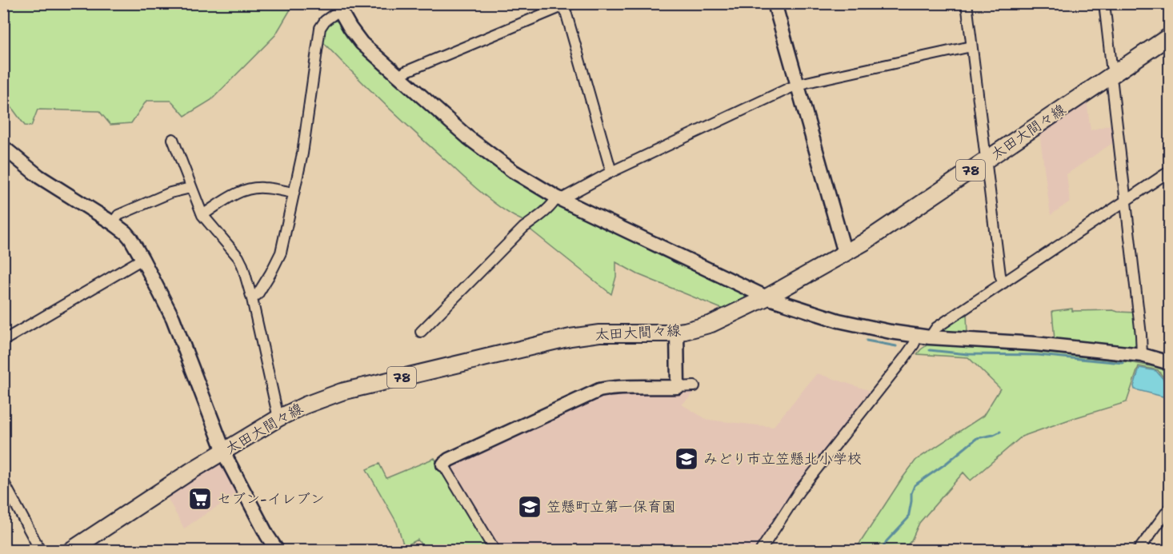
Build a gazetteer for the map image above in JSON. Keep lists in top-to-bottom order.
{
  "streets": {
    "main road": ["太田大間々線", "78"]
  },
  "places": {
    "school or university": ["みどり市立笠懸北小学校", "笠懸町立第一保育園"],
    "supermarket": ["セブン-イレブン"]
  }
}
